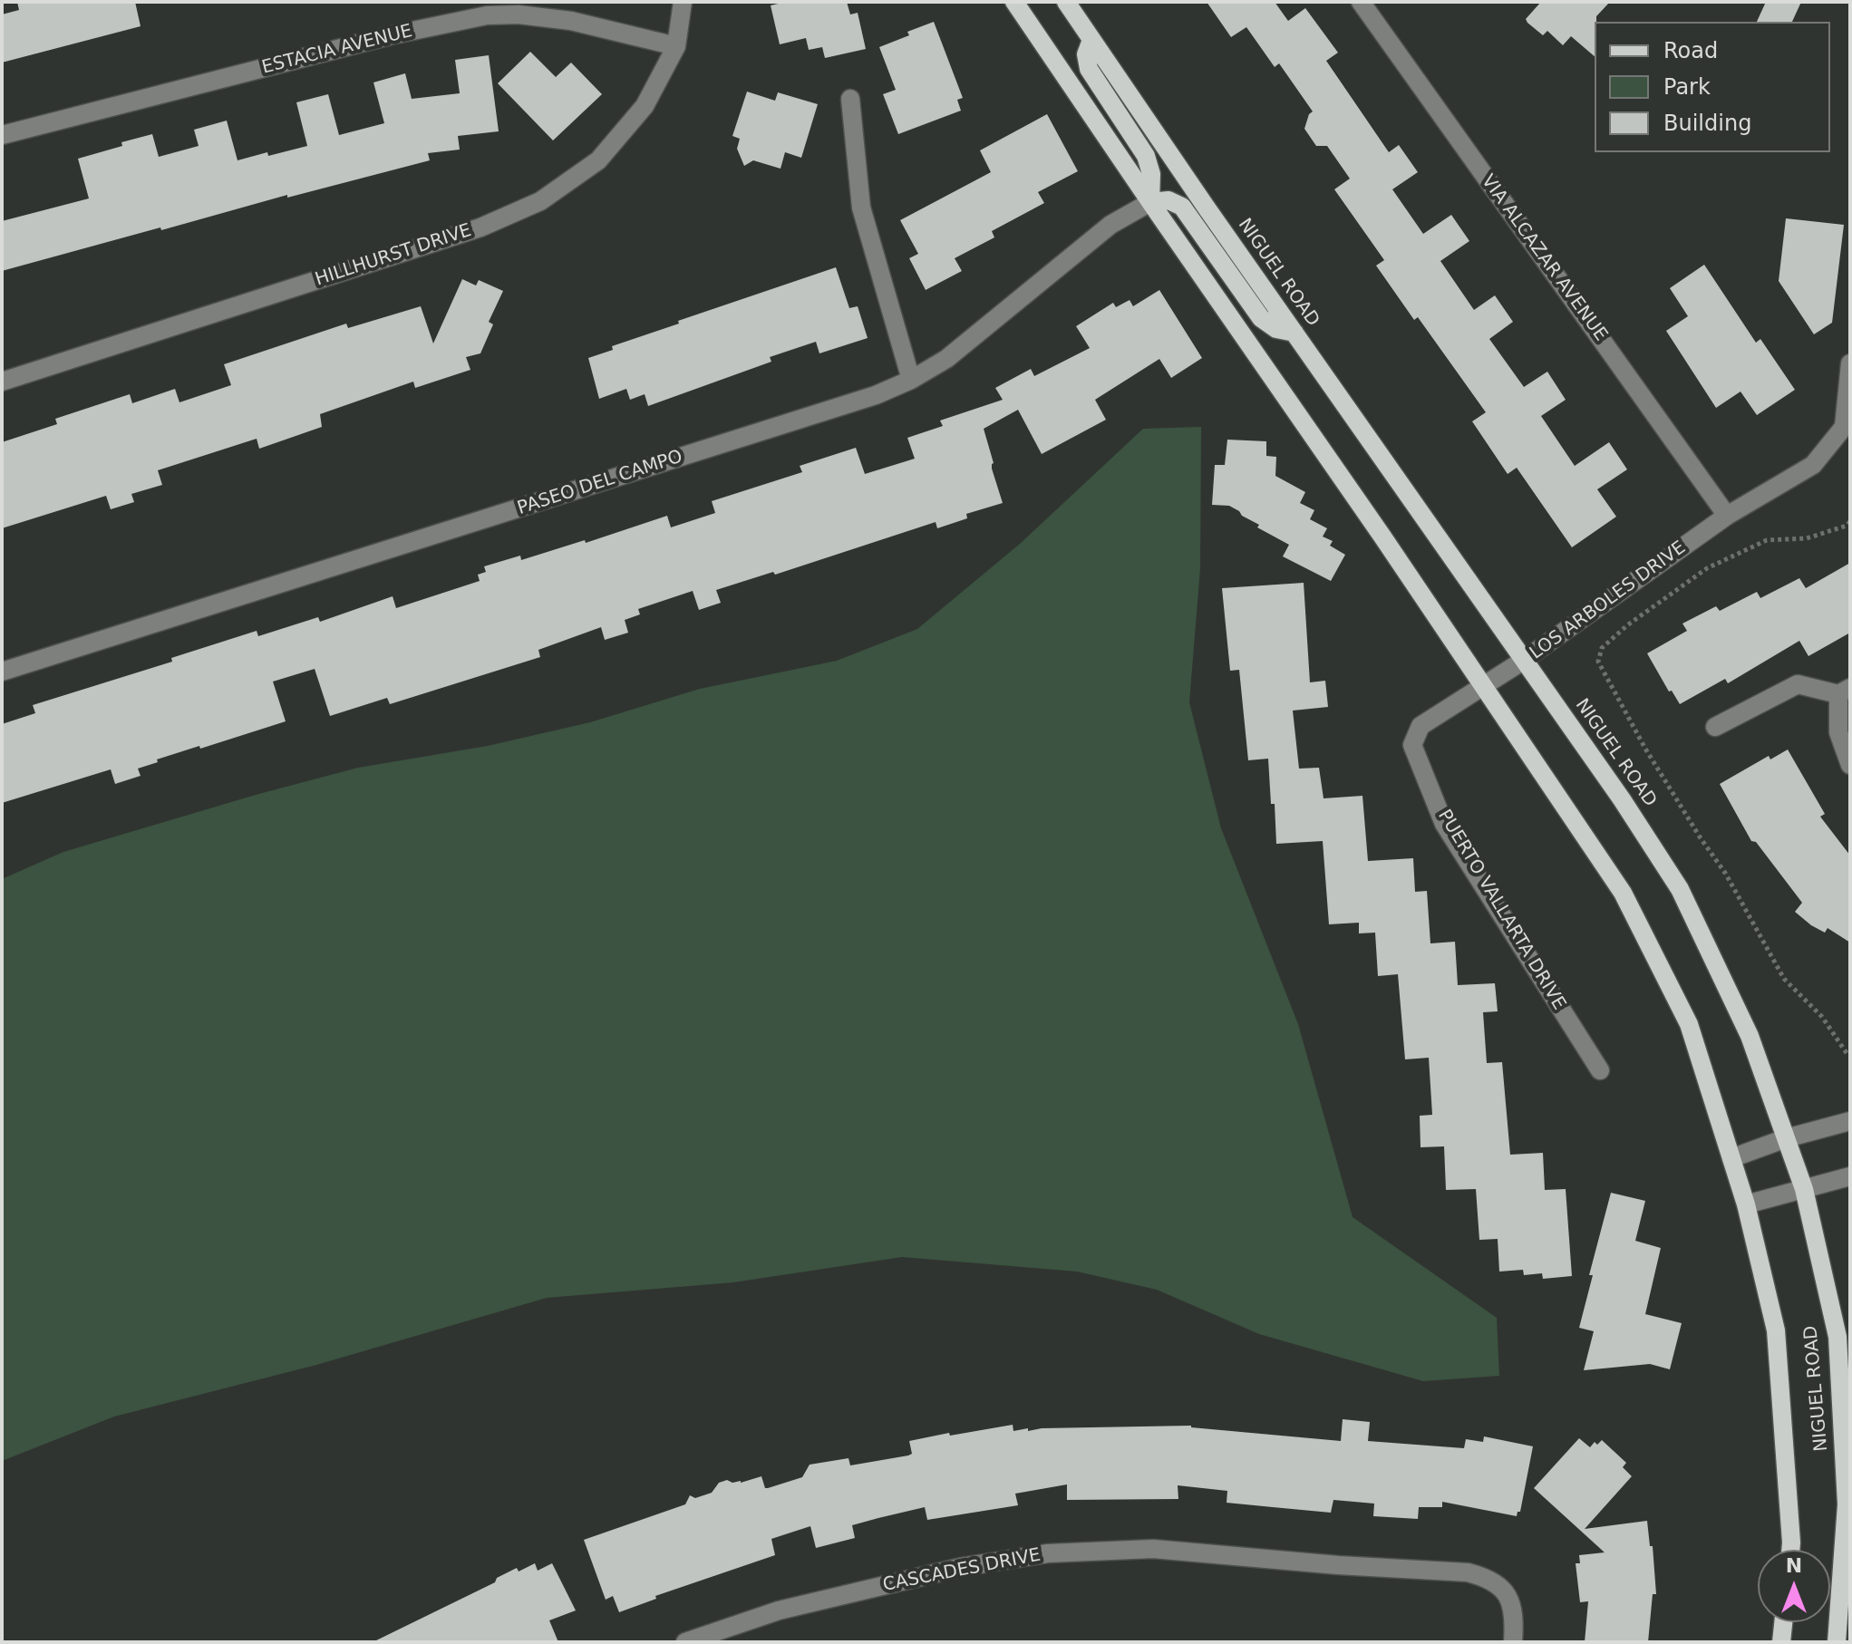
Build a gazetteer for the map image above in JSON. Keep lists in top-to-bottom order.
{
  "streets": {
    "main road": ["NIGUEL ROAD"],
    "street": [
      "ESTACIA AVENUE",
      "HILLHURST DRIVE",
      "VIA ALCAZAR AVENUE",
      "PASEO DEL CAMPO",
      "LOS ARBOLES DRIVE",
      "PUERTO VALLARTA DRIVE",
      "CASCADES DRIVE"
    ]
  },
  "crossings": [
    ["ESTACIA AVENUE", "HILLHURST DRIVE"],
    ["VIA ALCAZAR AVENUE", "LOS ARBOLES DRIVE"],
    ["NIGUEL ROAD", "PASEO DEL CAMPO"],
    ["NIGUEL ROAD", "LOS ARBOLES DRIVE"],
    ["LOS ARBOLES DRIVE", "PUERTO VALLARTA DRIVE"]
  ],
  "legend": ["Road", "Park", "Building"],
  "north": "top"
}
